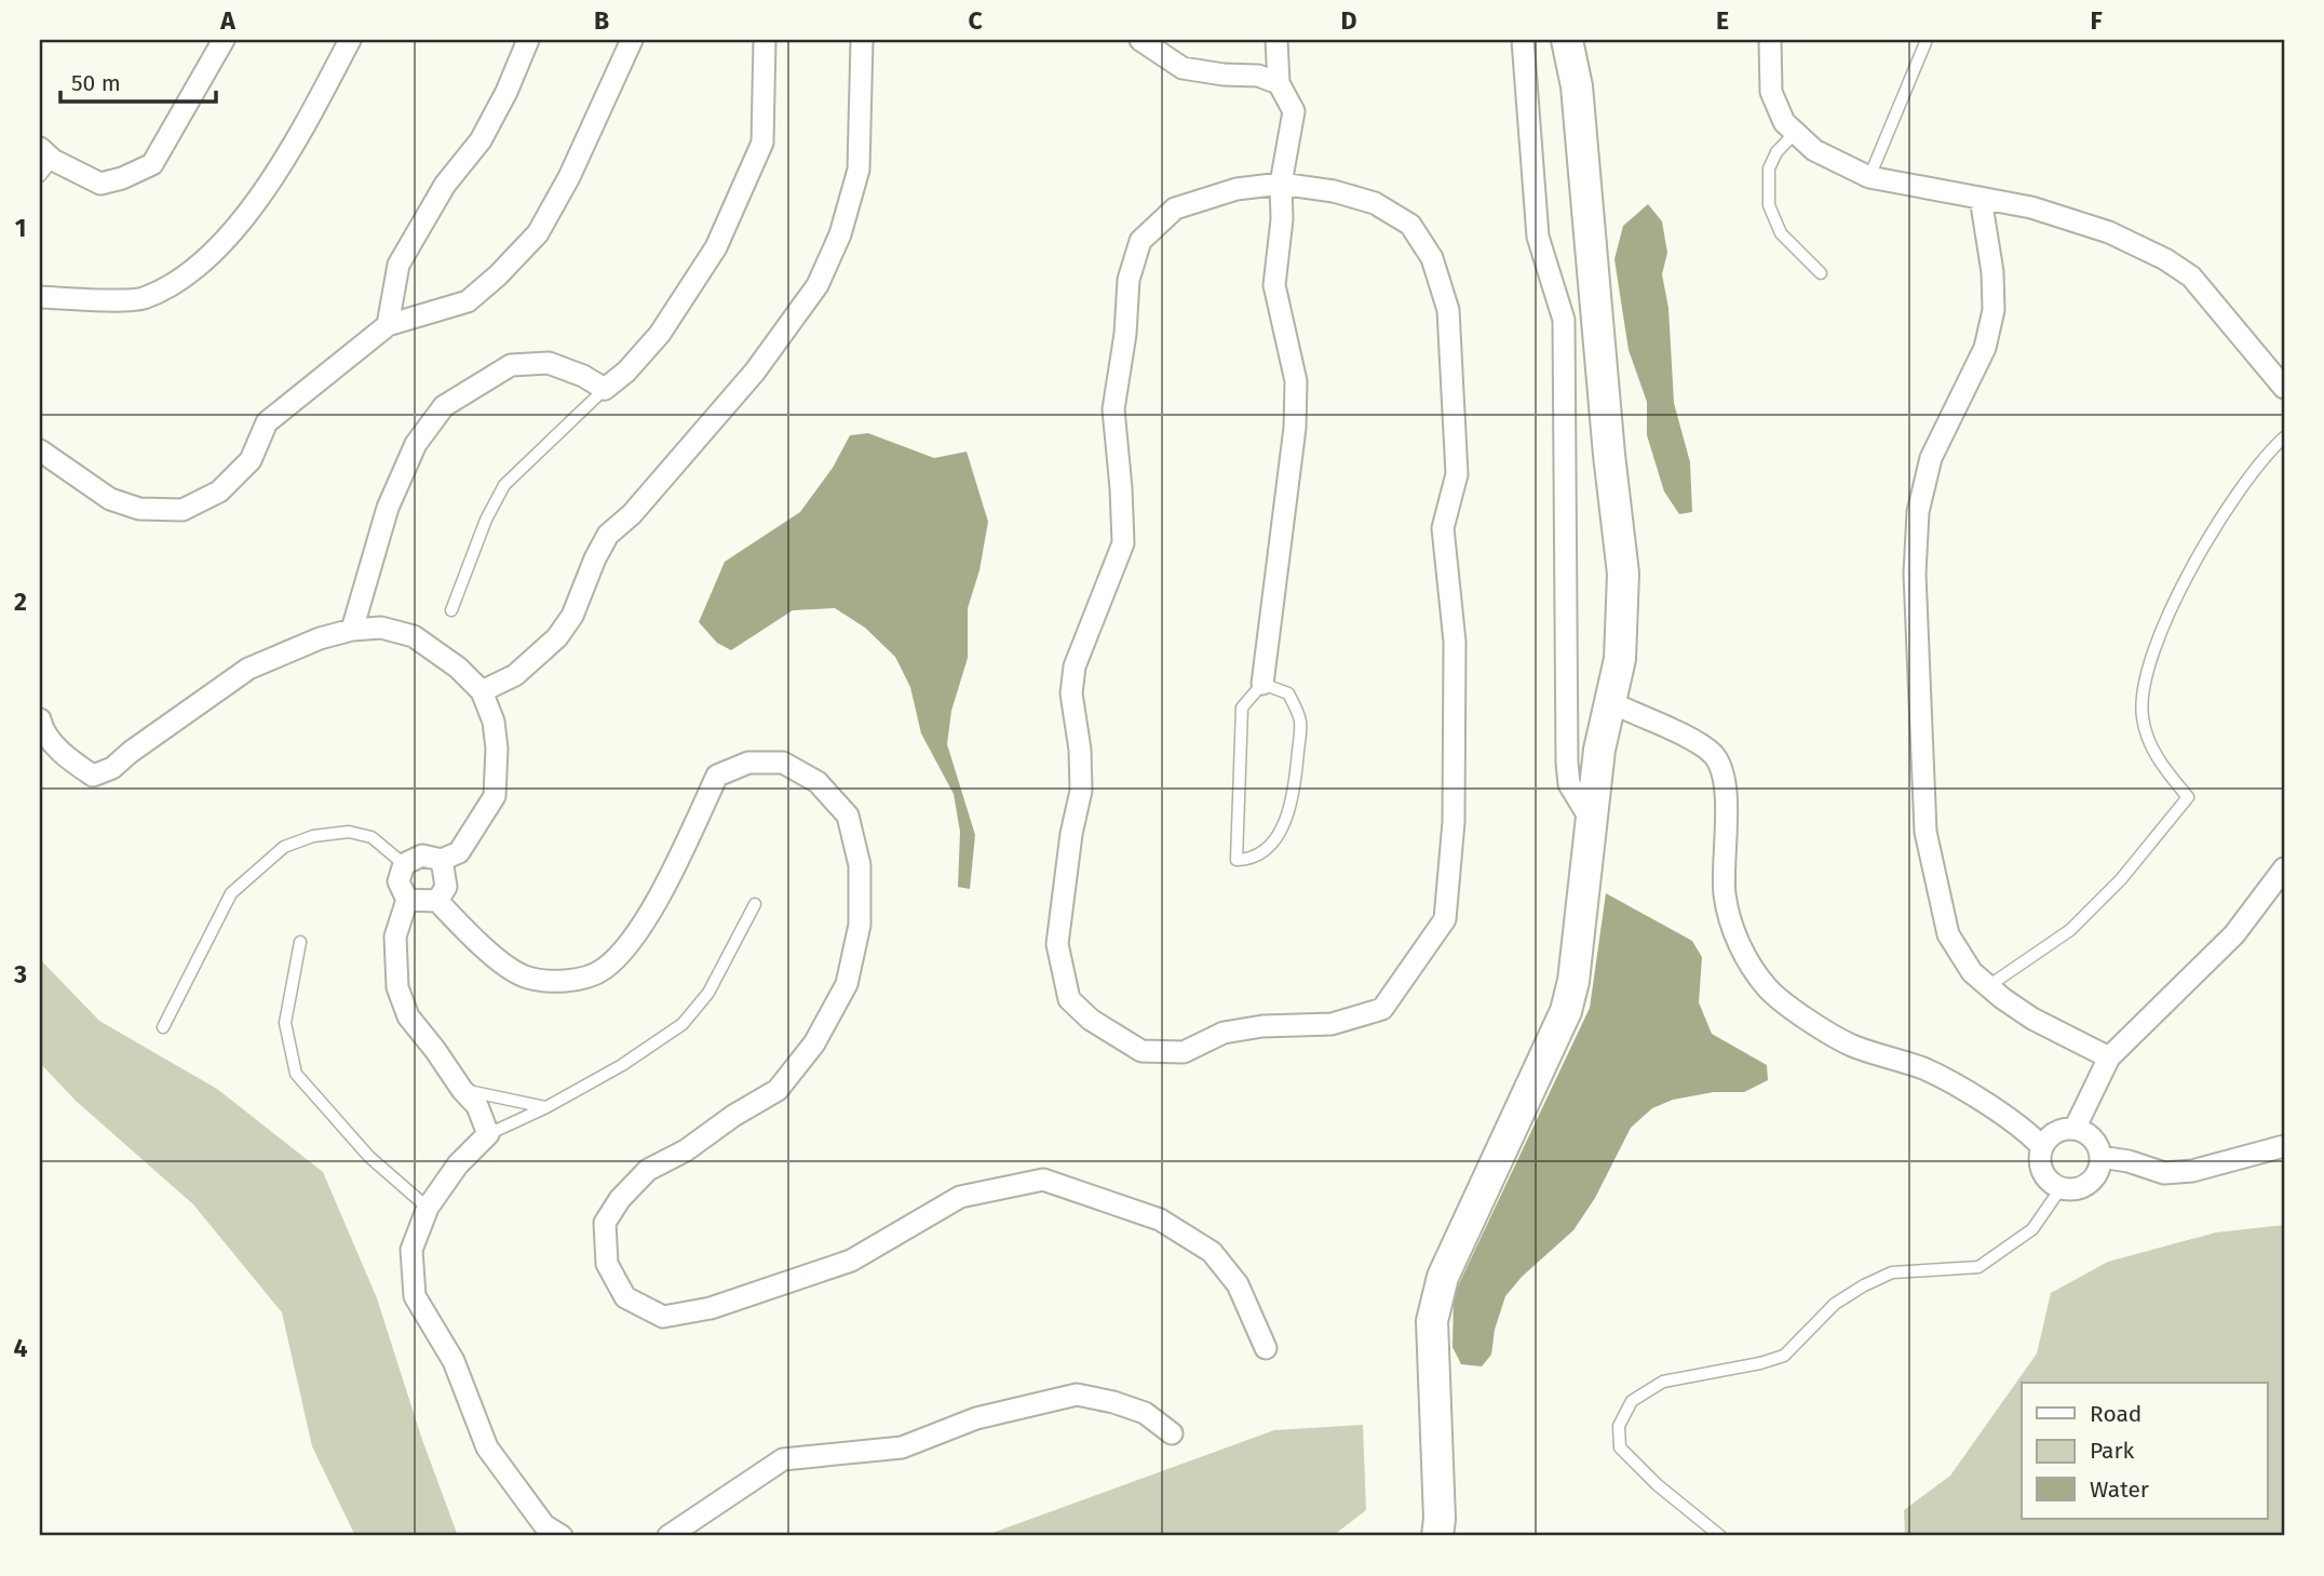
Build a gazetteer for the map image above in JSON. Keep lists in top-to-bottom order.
{
  "legend": ["Road", "Park", "Water"],
  "scale_bar": "50 m",
  "grid": {
    "columns": [
      "A",
      "B",
      "C",
      "D",
      "E",
      "F"
    ],
    "rows": [
      "1",
      "2",
      "3",
      "4"
    ]
  }
}
